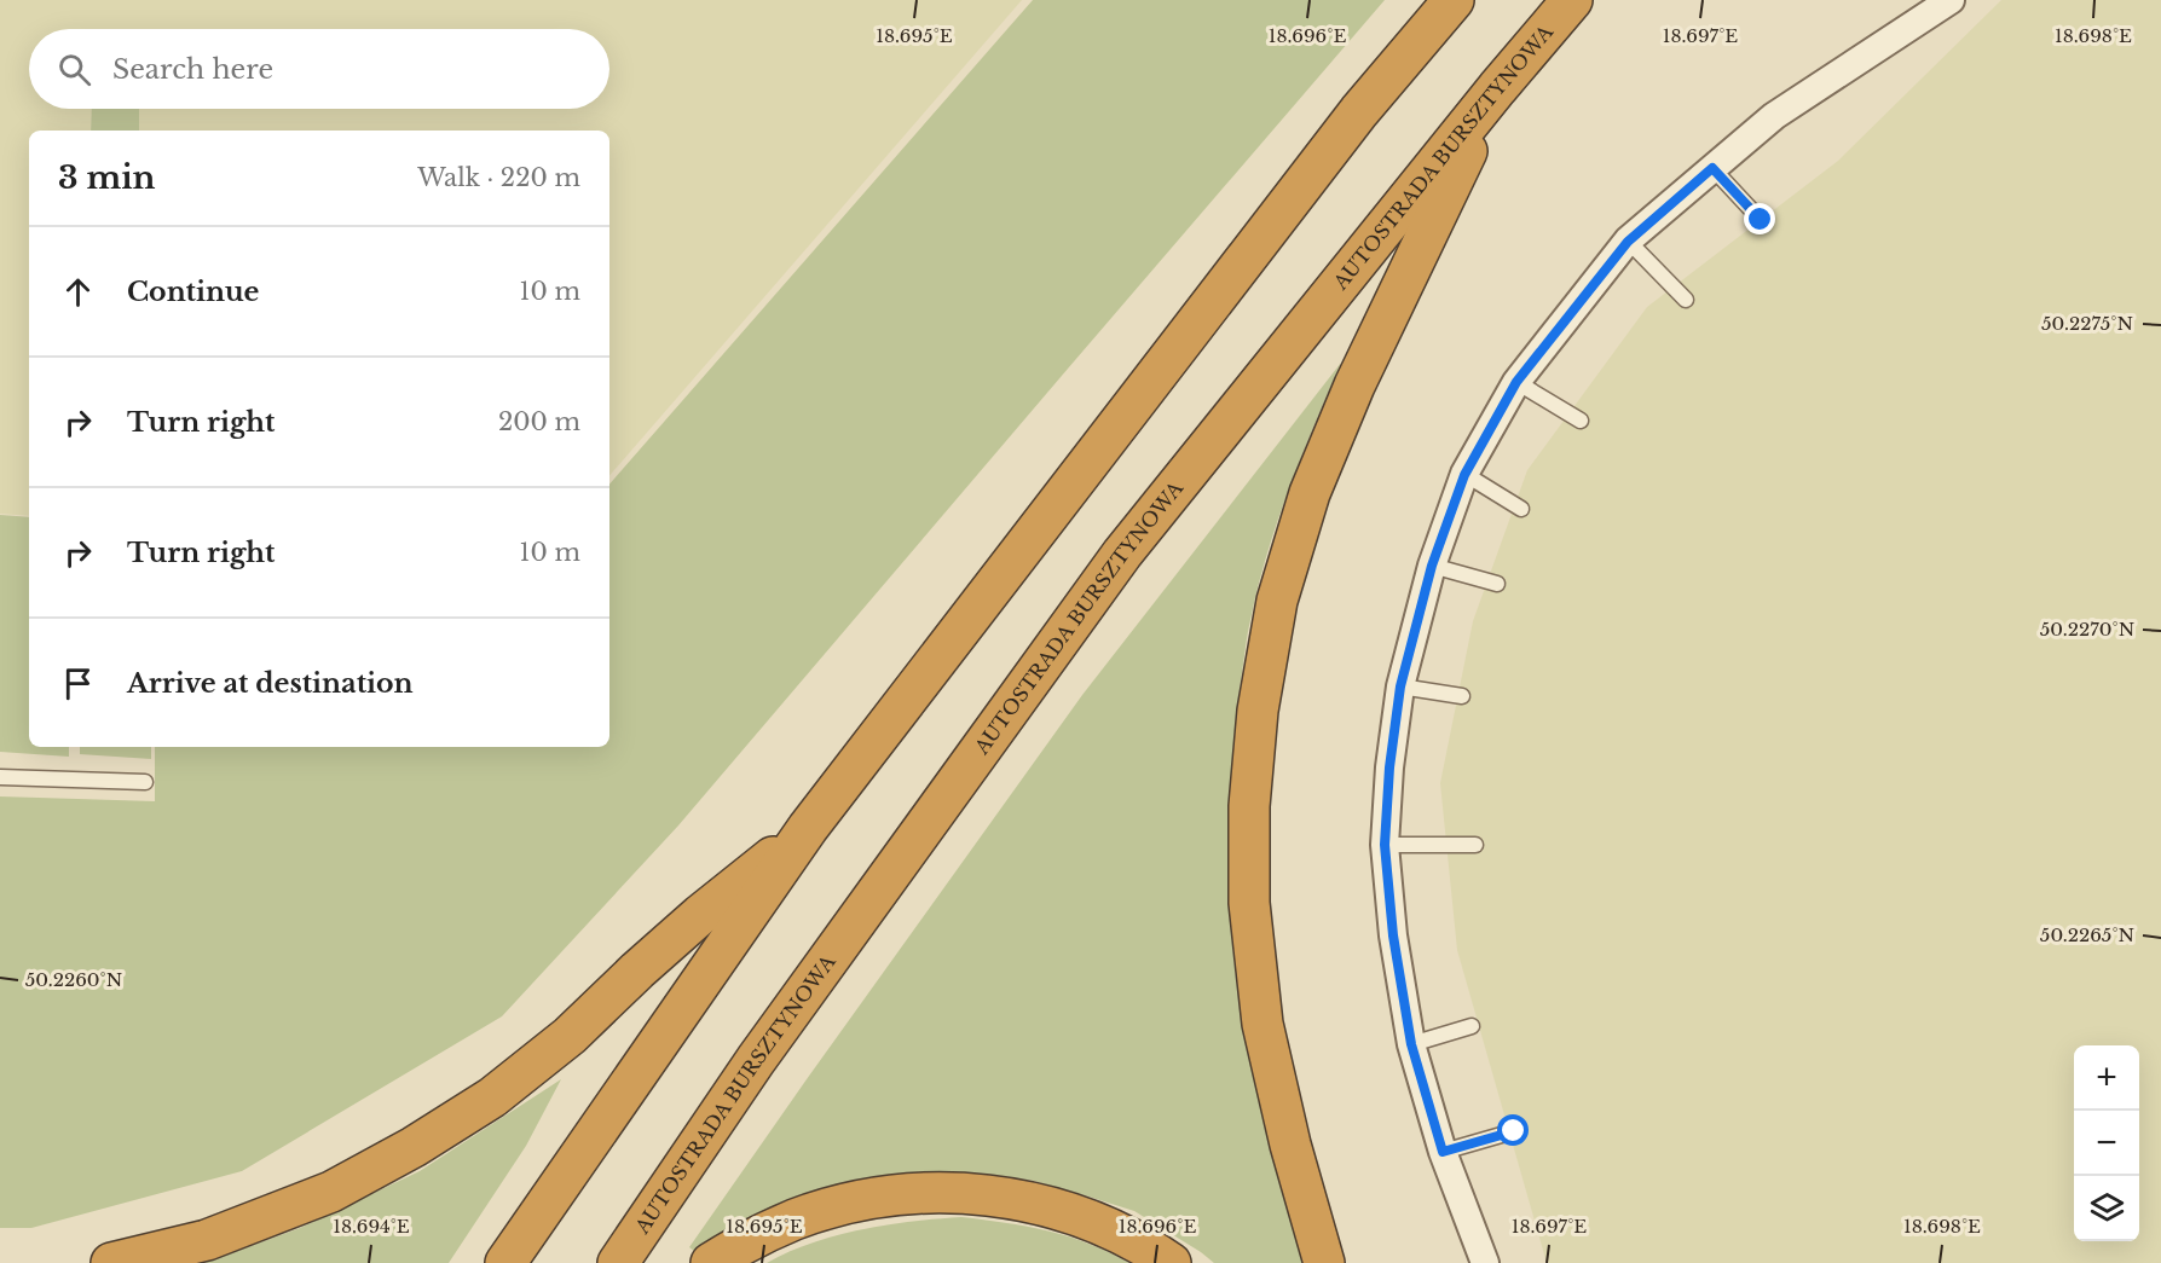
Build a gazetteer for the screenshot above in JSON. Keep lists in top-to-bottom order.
{
  "streets": {
    "highway": ["AUTOSTRADA BURSZTYNOWA"]
  },
  "page": {
    "search": "Search here",
    "heading": ["3 min", "Walk · 220 m"],
    "list": [
      ["Continue", "10 m"],
      ["Turn right", "200 m"],
      ["Turn right", "10 m"],
      "Arrive at destination"
    ],
    "map_buttons": ["+", "−"]
  },
  "coordinates": [
    "18.695°E",
    "18.696°E",
    "18.697°E",
    "18.698°E",
    "50.2275°N",
    "50.2270°N",
    "50.2265°N",
    "50.2260°N",
    "18.694°E"
  ]
}
